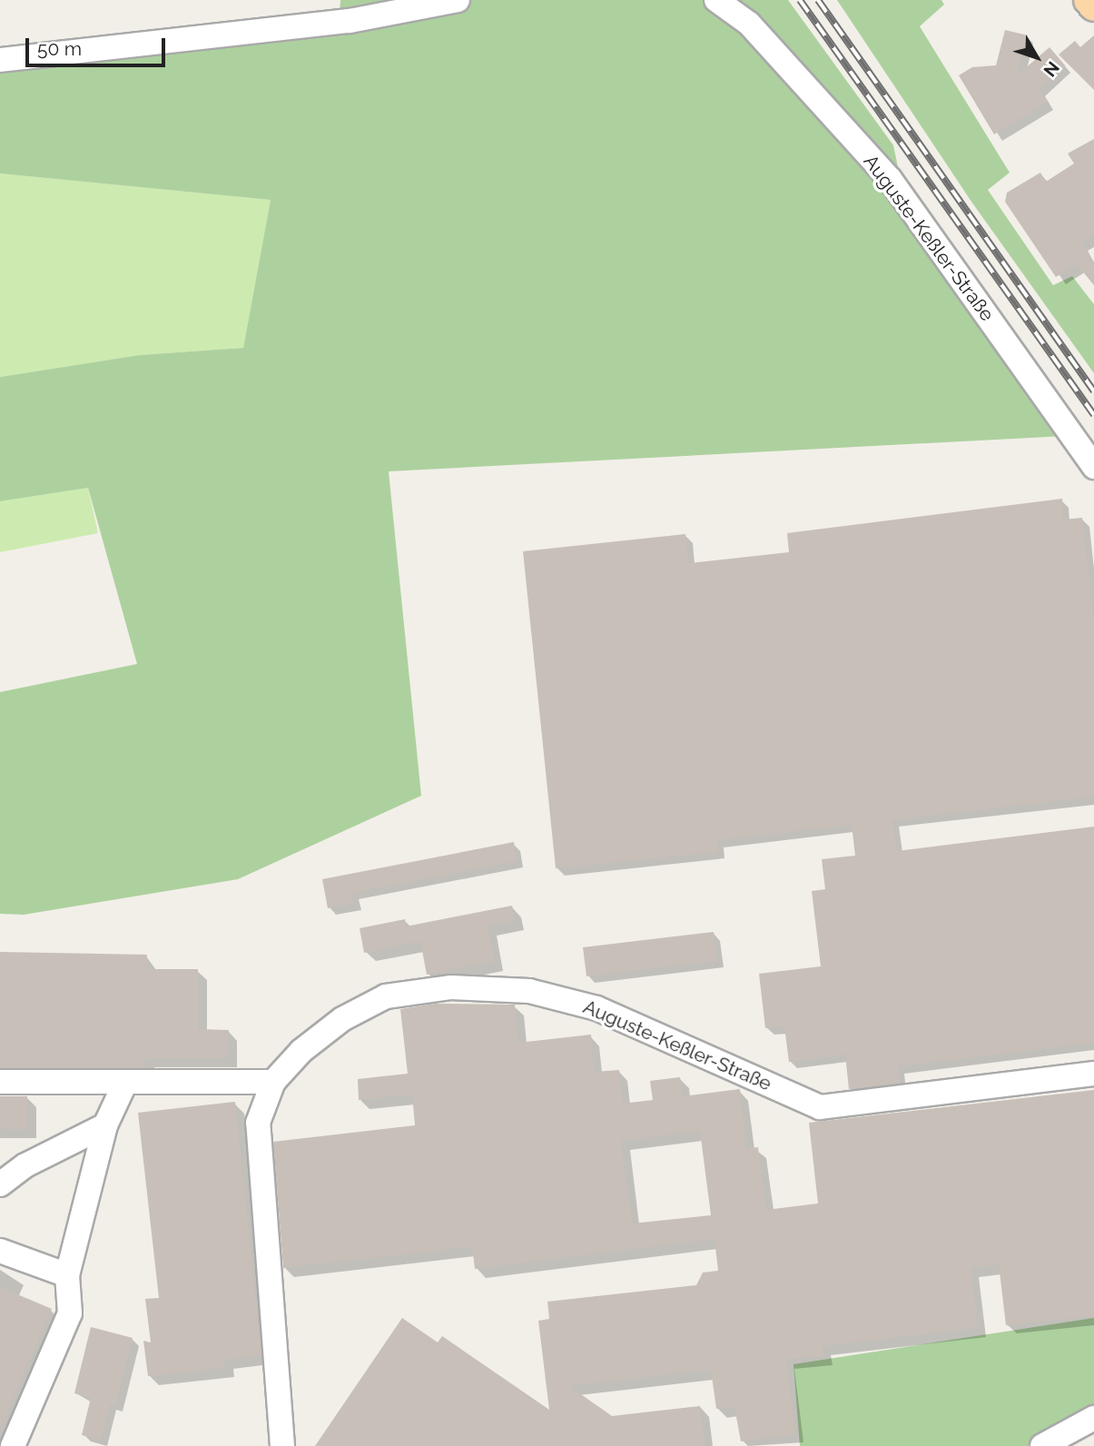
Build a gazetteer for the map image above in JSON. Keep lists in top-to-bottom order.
{
  "streets": {
    "street": ["Auguste-Keßler-Straße"]
  },
  "scale_bar": "50 m",
  "north": "bottom right"
}
